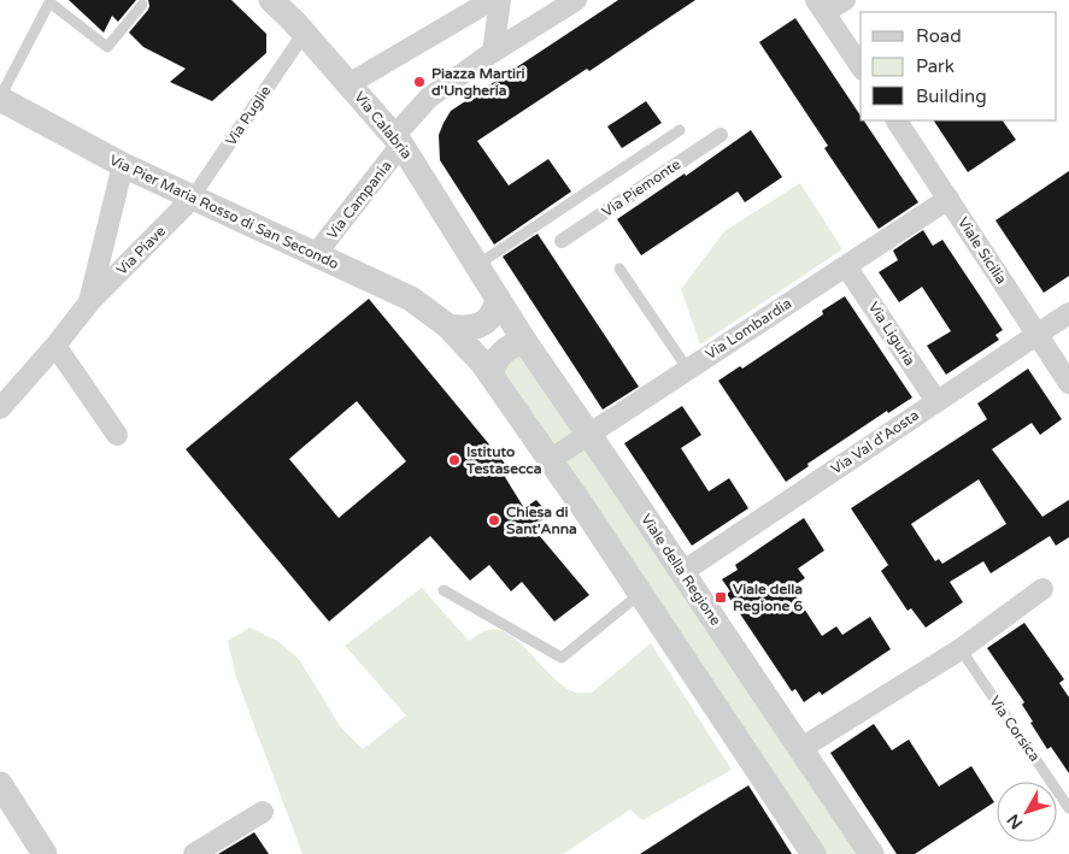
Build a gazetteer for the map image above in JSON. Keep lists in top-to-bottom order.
{
  "streets": {
    "street": [
      "Via Puglie",
      "Via Calabria",
      "Via Piemonte",
      "Via Campania",
      "Via Pier Maria Rosso di San Secondo",
      "Via Piave",
      "Viale Sicilia",
      "Via Lombardia",
      "Via Liguria",
      "Via Val d'Aosta",
      "Viale della Regione"
    ],
    "lane": ["Via Corsica"]
  },
  "crossings": [
    ["Via Puglie", "Via Calabria"],
    ["Via Puglie", "Via Pier Maria Rosso di San Secondo"],
    ["Via Puglie", "Via Piave"],
    ["Via Calabria", "Via Campania"],
    ["Via Calabria", "Viale della Regione"],
    ["Via Campania", "Via Pier Maria Rosso di San Secondo"],
    ["Via Pier Maria Rosso di San Secondo", "Via Piave"],
    ["Viale Sicilia", "Via Lombardia"],
    ["Viale Sicilia", "Via Val d'Aosta"],
    ["Via Lombardia", "Via Liguria"],
    ["Via Lombardia", "Viale della Regione"],
    ["Via Liguria", "Via Val d'Aosta"],
    ["Via Val d'Aosta", "Viale della Regione"]
  ],
  "places": {
    "other": ["Piazza Martiri d'Ungheria", "Istituto Testasecca", "Chiesa di Sant'Anna"],
    "transit": ["Viale della Regione 6"]
  },
  "legend": ["Road", "Park", "Building"],
  "north": "bottom left"
}
